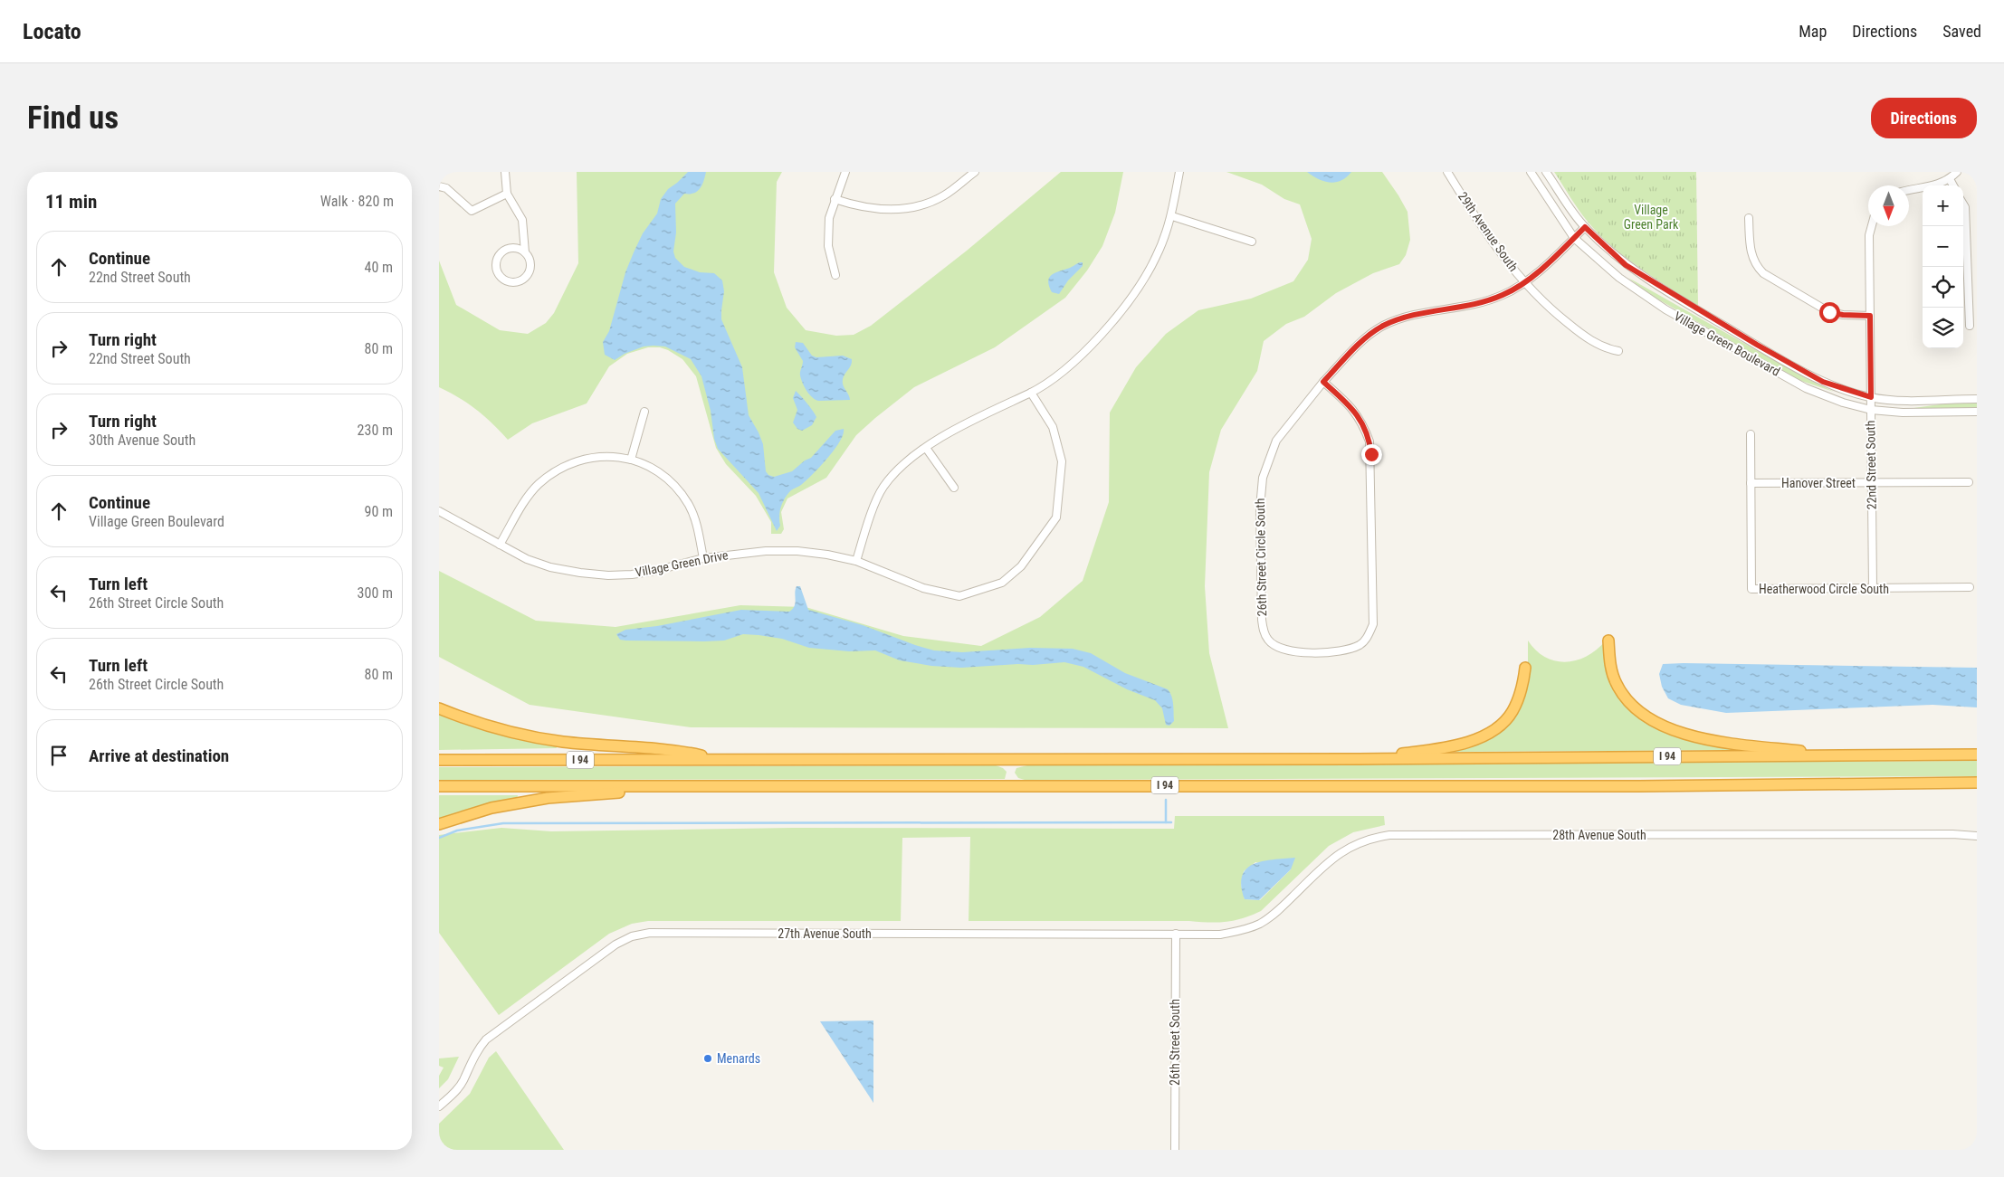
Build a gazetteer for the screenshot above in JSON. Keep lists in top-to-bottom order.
{
  "streets": {
    "highway": ["I 94"],
    "street": [
      "29th Avenue South",
      "Village Green Boulevard",
      "22nd Street South",
      "Hanover Street",
      "26th Street Circle South",
      "Village Green Drive",
      "Heatherwood Circle South",
      "28th Avenue South",
      "27th Avenue South",
      "26th Street South"
    ]
  },
  "crossings": [
    ["29th Avenue South", "26th Street Circle South"],
    ["Village Green Boulevard", "22nd Street South"],
    ["Village Green Boulevard", "26th Street Circle South"],
    ["22nd Street South", "Hanover Street"],
    ["22nd Street South", "Heatherwood Circle South"],
    ["Hanover Street", "Heatherwood Circle South"],
    ["28th Avenue South", "27th Avenue South"],
    ["27th Avenue South", "26th Street South"]
  ],
  "parks": ["Village Green Park"],
  "places": ["Menards"],
  "north": "bottom",
  "page": {
    "header": "Locato",
    "nav": ["Map", "Directions", "Saved"],
    "buttons": "Directions",
    "title": "Find us",
    "heading": ["11 min", "Walk · 820 m"],
    "map_buttons": ["+", "−"],
    "list": [
      ["Continue", "22nd Street South", "40 m"],
      ["Turn right", "22nd Street South", "80 m"],
      ["Turn right", "30th Avenue South", "230 m"],
      ["Continue", "Village Green Boulevard", "90 m"],
      ["Turn left", "26th Street Circle South", "300 m"],
      ["Turn left", "26th Street Circle South", "80 m"],
      "Arrive at destination"
    ]
  }
}
